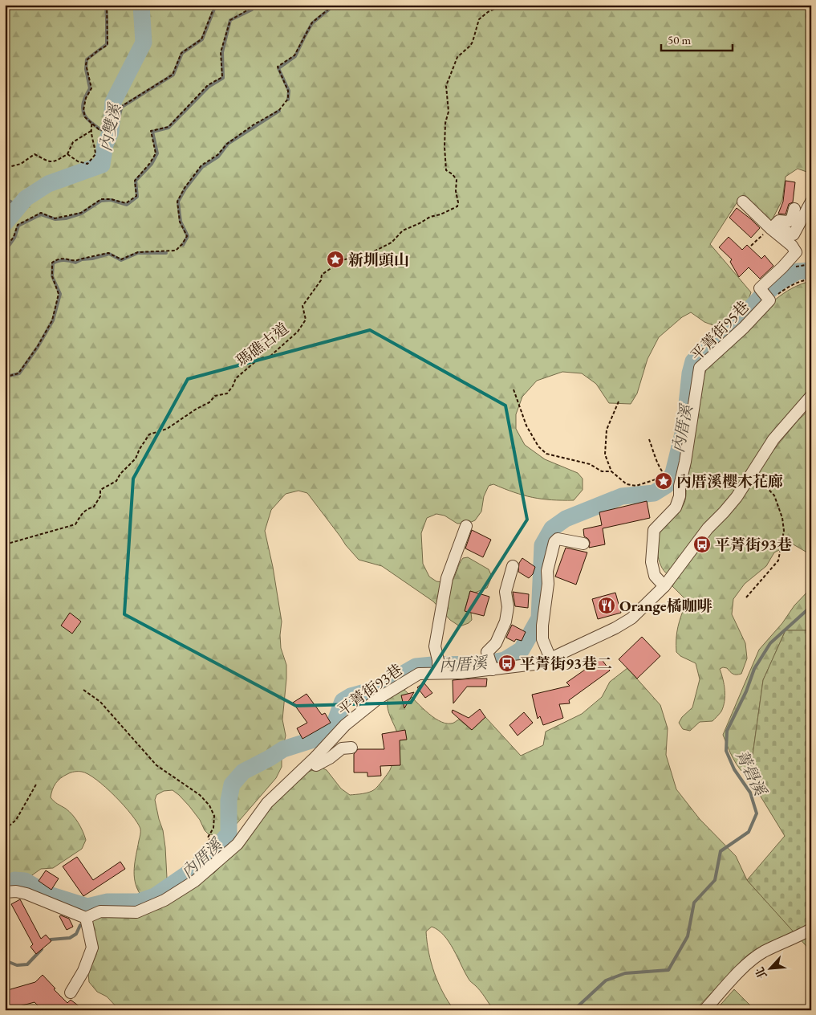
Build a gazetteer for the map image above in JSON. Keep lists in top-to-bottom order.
{
  "streets": {
    "street": ["平菁街95巷", "平菁街93巷"],
    "path": ["瑪礁古道"]
  },
  "crossings": [
    ["平菁街95巷", "平菁街93巷"]
  ],
  "water": ["內雙溪", "內厝溪", "菁礐溪"],
  "places": {
    "place": ["新圳頭山", "內厝溪櫻木花廊"],
    "bus stop": ["平菁街93巷", "平菁街93巷二"],
    "restaurant": ["Orange橘咖啡"]
  },
  "scale_bar": "50 m",
  "north": "bottom left"
}
